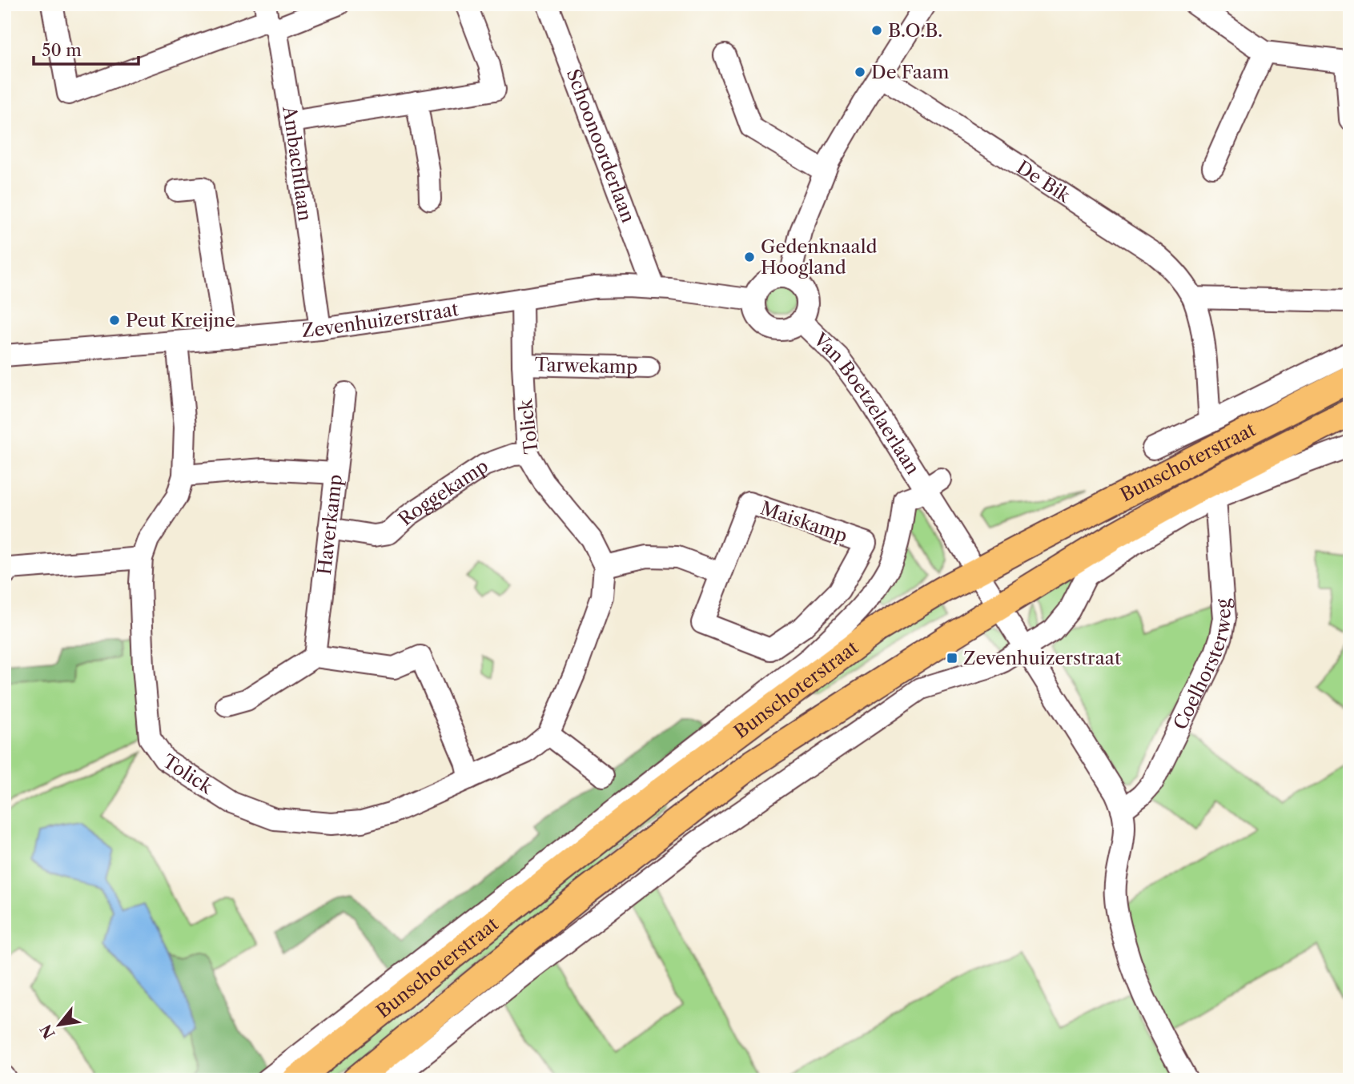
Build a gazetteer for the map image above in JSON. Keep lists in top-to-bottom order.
{
  "streets": {
    "main road": ["Bunschoterstraat"],
    "street": [
      "Schoonoorderlaan",
      "Ambachtlaan",
      "De Bik",
      "Zevenhuizerstraat",
      "Tarwekamp",
      "Van Boetzelaerlaan",
      "Tolick",
      "Roggekamp",
      "Maiskamp",
      "Haverkamp",
      "Coelhorsterweg"
    ]
  },
  "crossings": [
    ["Schoonoorderlaan", "Zevenhuizerstraat"],
    ["Ambachtlaan", "Zevenhuizerstraat"],
    ["Zevenhuizerstraat", "Van Boetzelaerlaan"],
    ["Zevenhuizerstraat", "Tolick"],
    ["Tarwekamp", "Tolick"],
    ["Van Boetzelaerlaan", "Bunschoterstraat"],
    ["Tolick", "Roggekamp"],
    ["Roggekamp", "Haverkamp"]
  ],
  "places": {
    "other": [
      "B.O.B.",
      "De Faam",
      "Gedenknaald Hoogland",
      "Peut Kreijne"
    ],
    "transit": ["Zevenhuizerstraat"]
  },
  "scale_bar": "50 m",
  "north": "bottom left"
}
